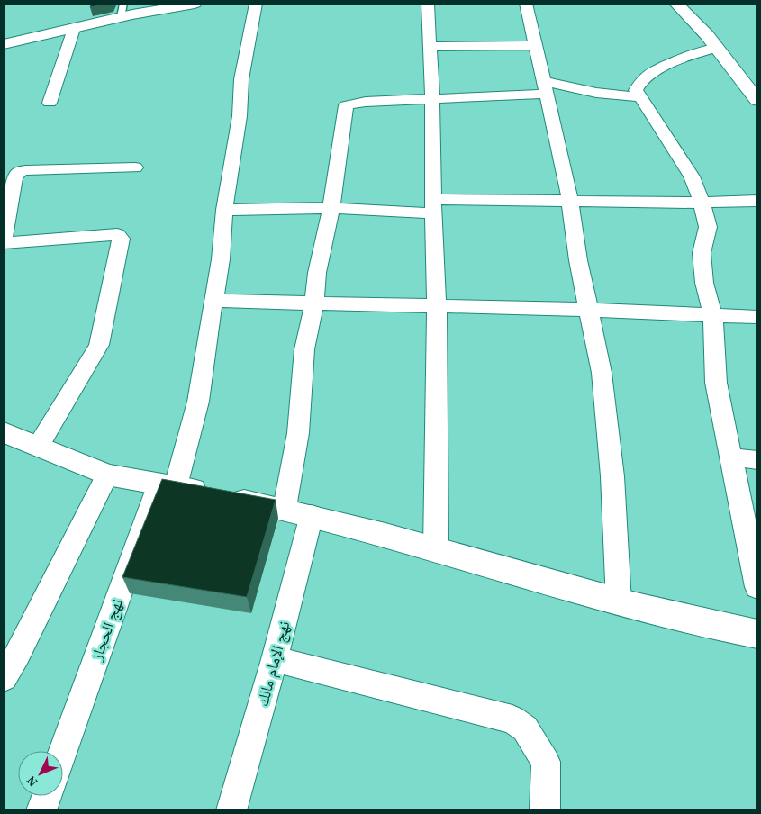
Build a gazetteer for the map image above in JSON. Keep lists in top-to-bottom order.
{
  "streets": {
    "street": ["نهج الحجاز", "نهج الإمام مالك"]
  },
  "north": "bottom left"
}
